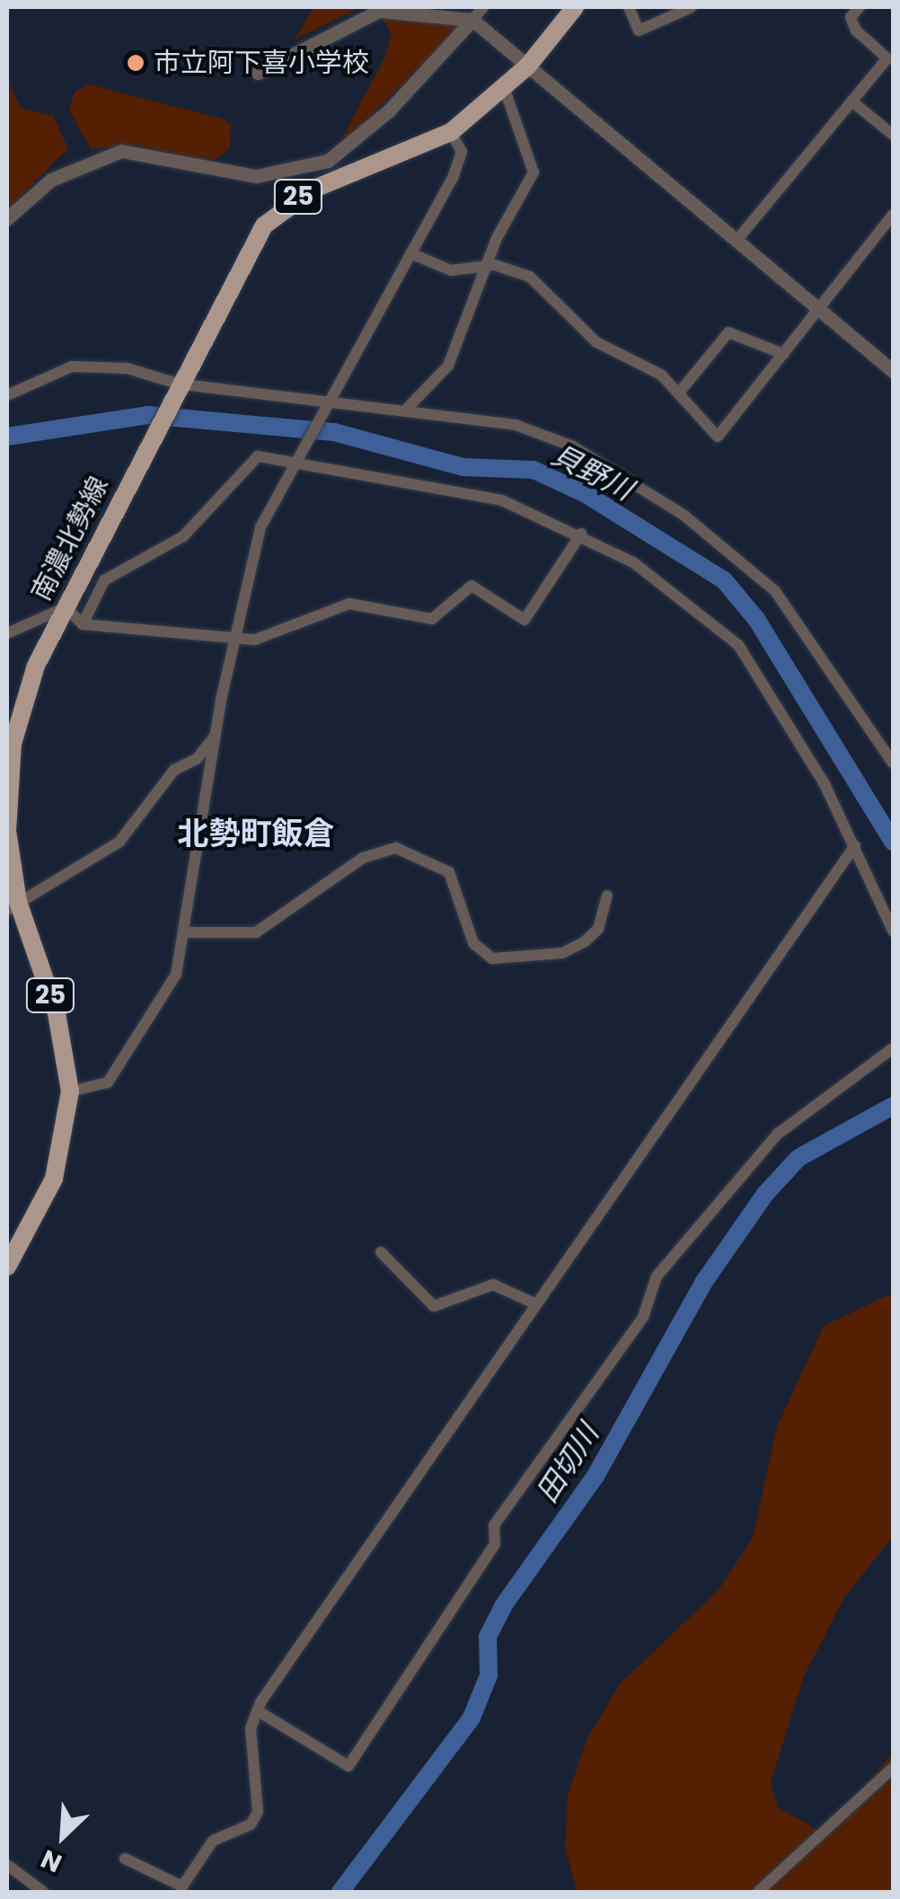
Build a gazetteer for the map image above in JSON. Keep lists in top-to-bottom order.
{
  "streets": {
    "main road": ["25", "南濃北勢線"]
  },
  "districts": ["北勢町飯倉"],
  "water": ["貝野川", "田切川"],
  "places": ["市立阿下喜小学校"],
  "north": "bottom left"
}
